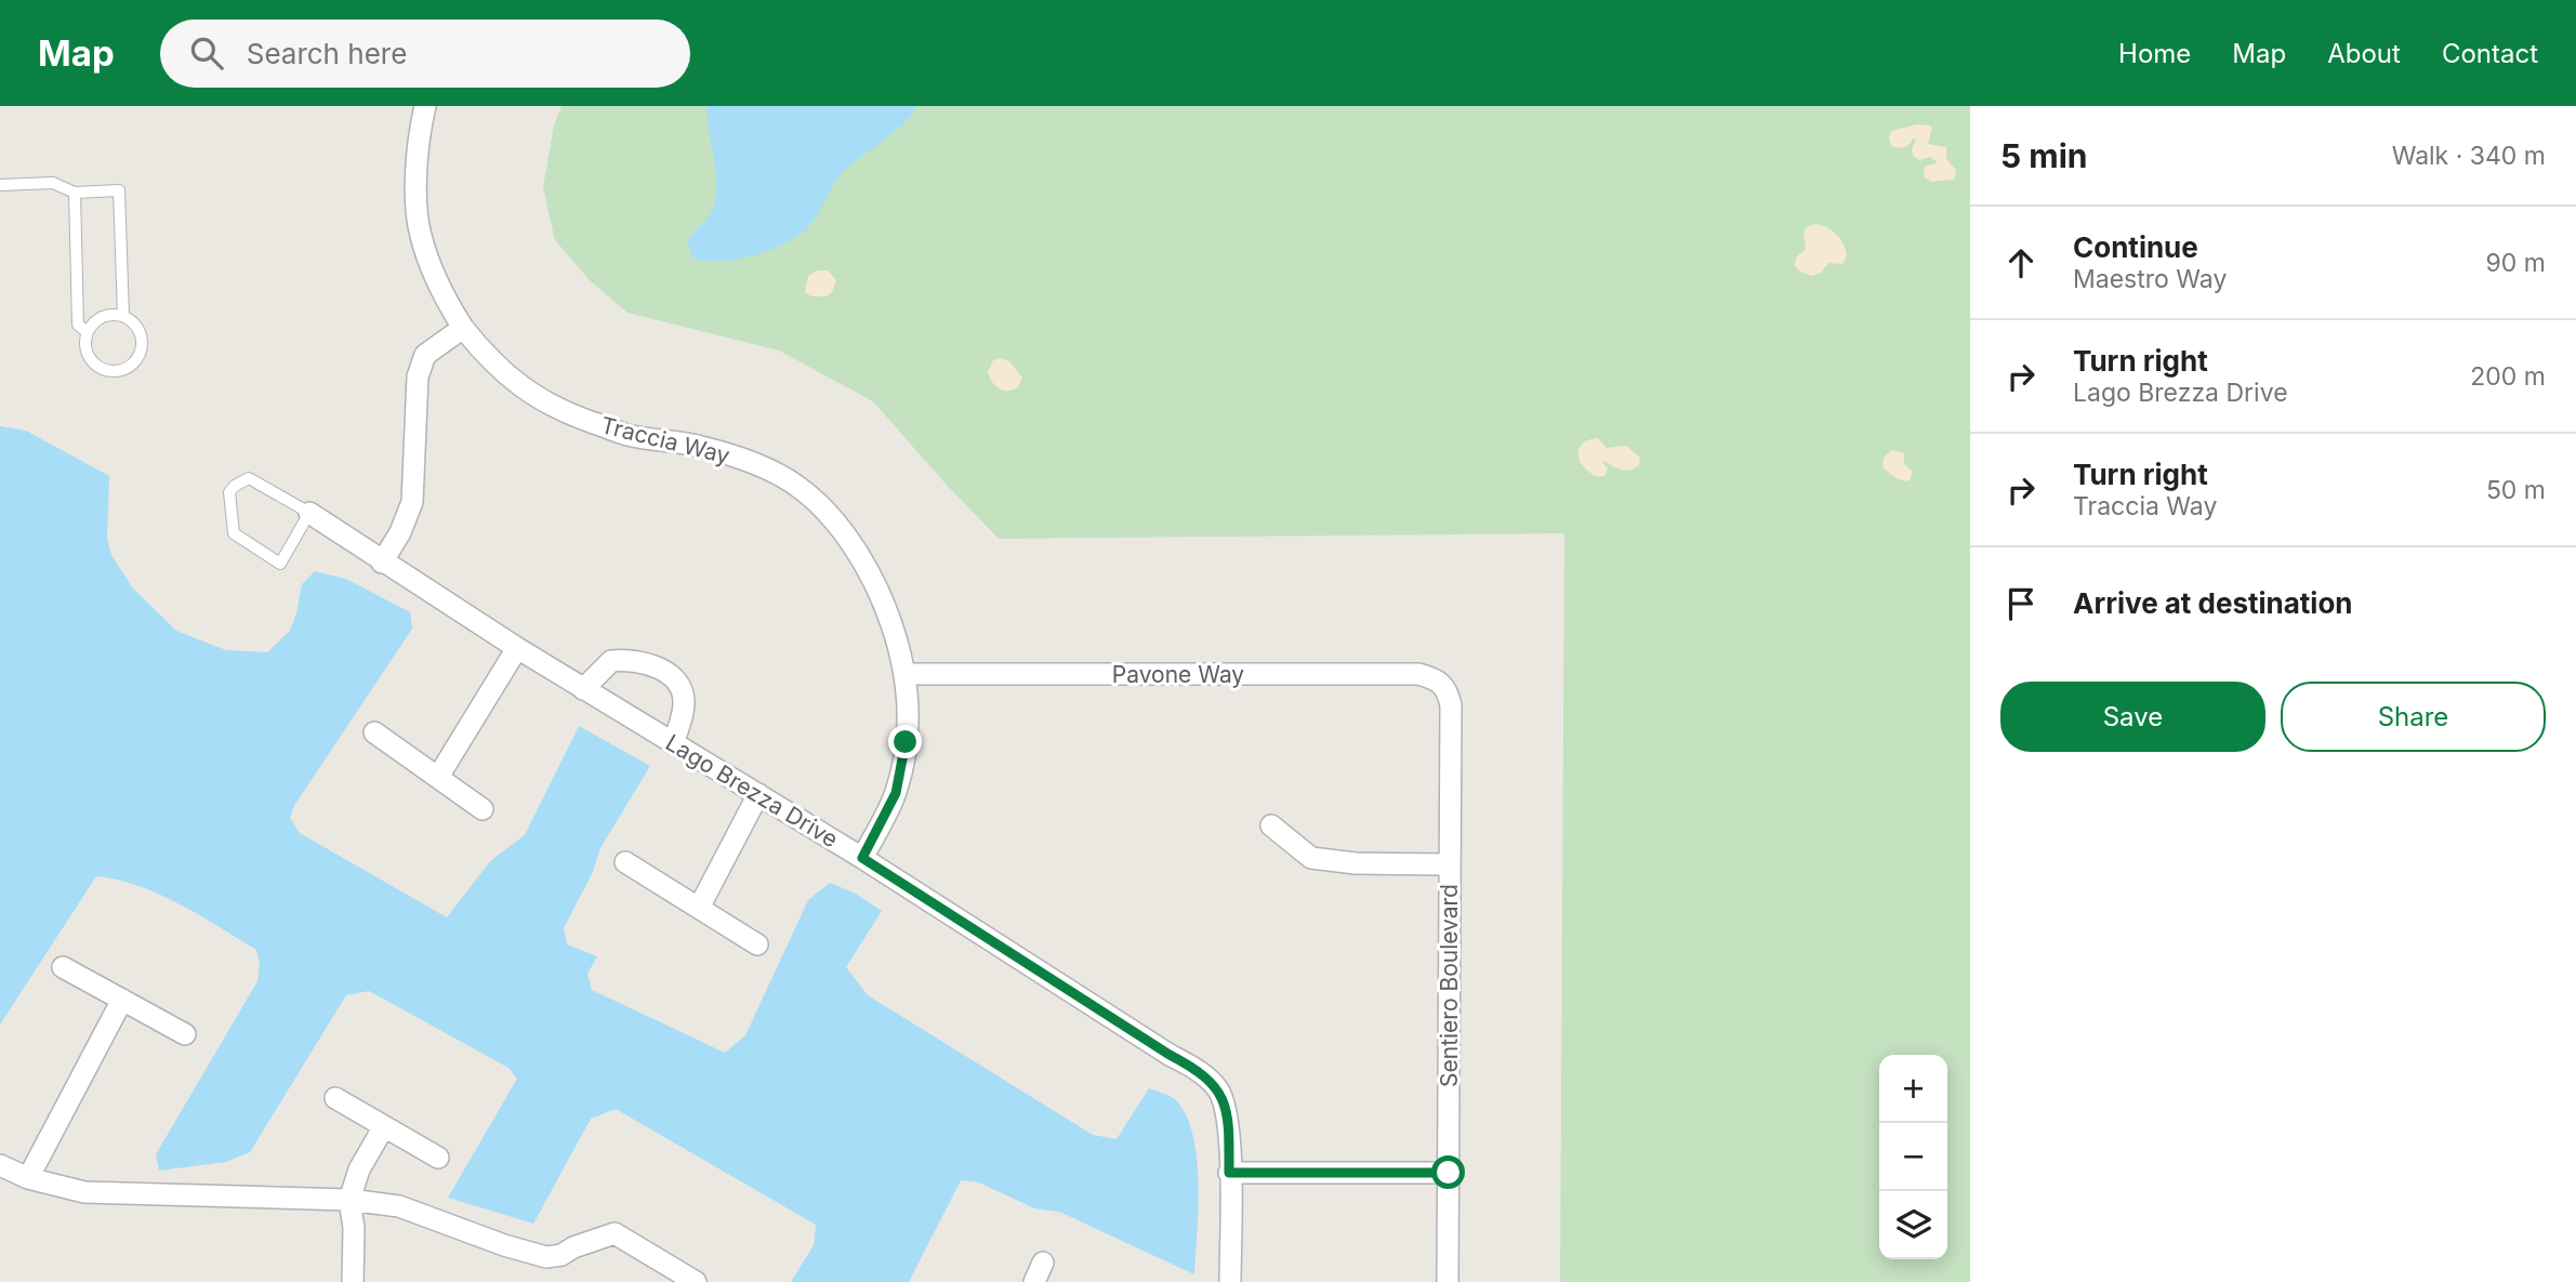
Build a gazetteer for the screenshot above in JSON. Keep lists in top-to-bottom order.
{
  "streets": {
    "street": [
      "Traccia Way",
      "Pavone Way",
      "Lago Brezza Drive",
      "Sentiero Boulevard"
    ]
  },
  "crossings": [
    ["Traccia Way", "Pavone Way"],
    ["Traccia Way", "Lago Brezza Drive"],
    ["Pavone Way", "Sentiero Boulevard"]
  ],
  "page": {
    "header": "Map",
    "search": "Search here",
    "nav": [
      "Home",
      "Map",
      "About",
      "Contact"
    ],
    "heading": ["5 min", "Walk · 340 m"],
    "list": [
      ["Continue", "Maestro Way", "90 m"],
      ["Turn right", "Lago Brezza Drive", "200 m"],
      ["Turn right", "Traccia Way", "50 m"],
      "Arrive at destination"
    ],
    "buttons": ["Save", "Share"],
    "map_buttons": ["+", "−"]
  }
}
